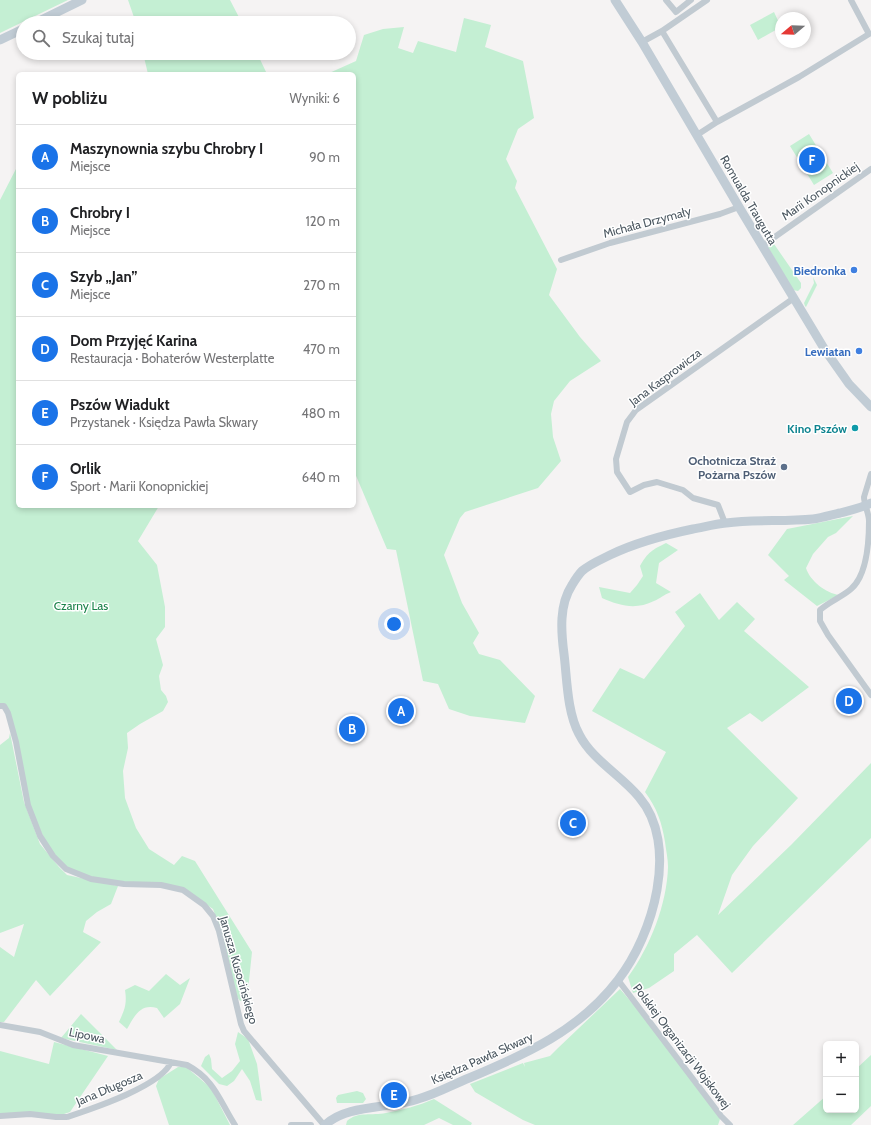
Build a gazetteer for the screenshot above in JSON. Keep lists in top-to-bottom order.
{
  "streets": {
    "main road": ["Romualda Traugutta", "Księdza Pawła Skwary"],
    "street": [
      "Marii Konopnickiej",
      "Michała Drzymały",
      "Jana Kasprowicza",
      "Janusza Kusocińskiego",
      "Lipowa",
      "Polskiej Organizacji Wojskowej",
      "Jana Długosza"
    ]
  },
  "crossings": [
    ["Marii Konopnickiej", "Romualda Traugutta"],
    ["Romualda Traugutta", "Michała Drzymały"],
    ["Romualda Traugutta", "Jana Kasprowicza"],
    ["Jana Kasprowicza", "Księdza Pawła Skwary"],
    ["Janusza Kusocińskiego", "Księdza Pawła Skwary"],
    ["Lipowa", "Jana Długosza"],
    ["Polskiej Organizacji Wojskowej", "Księdza Pawła Skwary"]
  ],
  "parks": ["Czarny Las"],
  "places": [
    "Biedronka",
    "Lewiatan",
    "Kino Pszów",
    "Ochotnicza Straż Pożarna Pszów"
  ],
  "north": "left",
  "page": {
    "search": "Szukaj tutaj",
    "heading": ["W pobliżu", "Wyniki: 6"],
    "list": [
      {
        "mark": "A",
        "name": "Maszynownia szybu Chrobry I",
        "note": "Miejsce",
        "value": "90 m"
      },
      {
        "mark": "B",
        "name": "Chrobry I",
        "note": "Miejsce",
        "value": "120 m"
      },
      {
        "mark": "C",
        "name": "Szyb „Jan”",
        "note": "Miejsce",
        "value": "270 m"
      },
      {
        "mark": "D",
        "name": "Dom Przyjęć Karina",
        "note": "Restauracja · Bohaterów Westerplatte",
        "value": "470 m"
      },
      {
        "mark": "E",
        "name": "Pszów Wiadukt",
        "note": "Przystanek · Księdza Pawła Skwary",
        "value": "480 m"
      },
      {
        "mark": "F",
        "name": "Orlik",
        "note": "Sport · Marii Konopnickiej",
        "value": "640 m"
      }
    ],
    "pins": [
      "F",
      "D",
      "A",
      "B",
      "C",
      "E"
    ],
    "map_buttons": ["+", "−"]
  }
}
